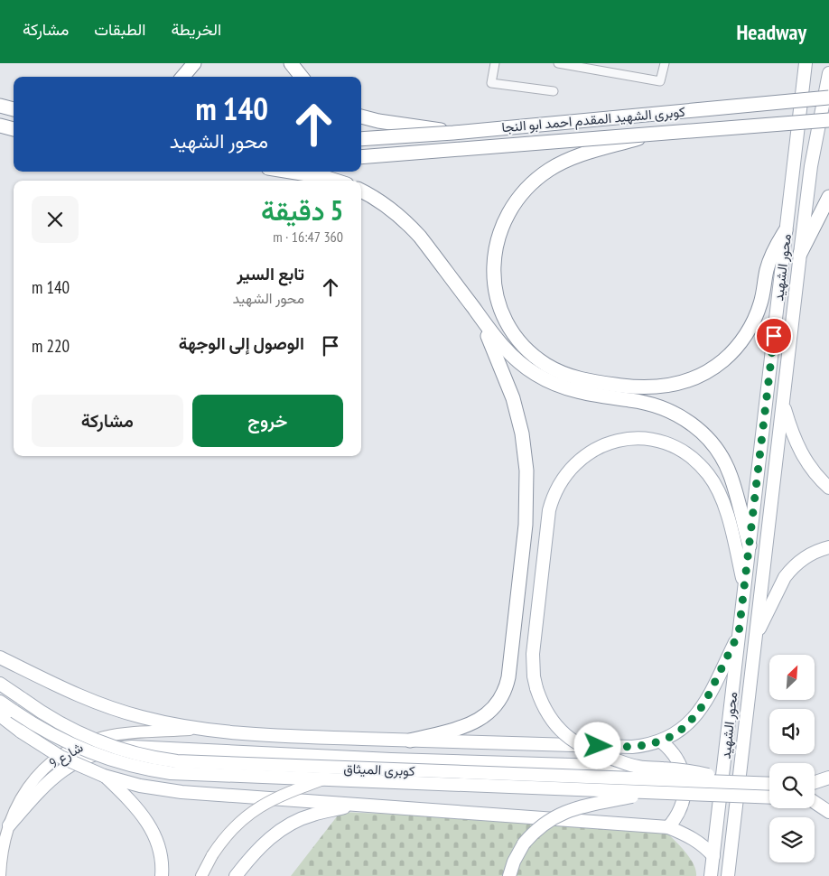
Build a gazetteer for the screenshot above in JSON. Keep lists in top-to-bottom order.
{
  "streets": {
    "highway": ["كوبرى الشهيد المقدم احمد ابو النجا"],
    "main road": ["محور الشهيد", "شارع 9", "كوبرى الميثاق"]
  },
  "north": "top right",
  "page": {
    "header": "Headway",
    "nav": ["الخريطة", "الطبقات", "مشاركة"],
    "turn": ["140 m", "محور الشهيد"],
    "heading": ["5 دقيقة", "360 m · 16:47"],
    "list": [
      {
        "name": "تابع السير",
        "note": "محور الشهيد",
        "value": "140 m"
      },
      {
        "name": "الوصول إلى الوجهة",
        "value": "220 m"
      }
    ],
    "buttons": ["خروج", "مشاركة"]
  }
}
